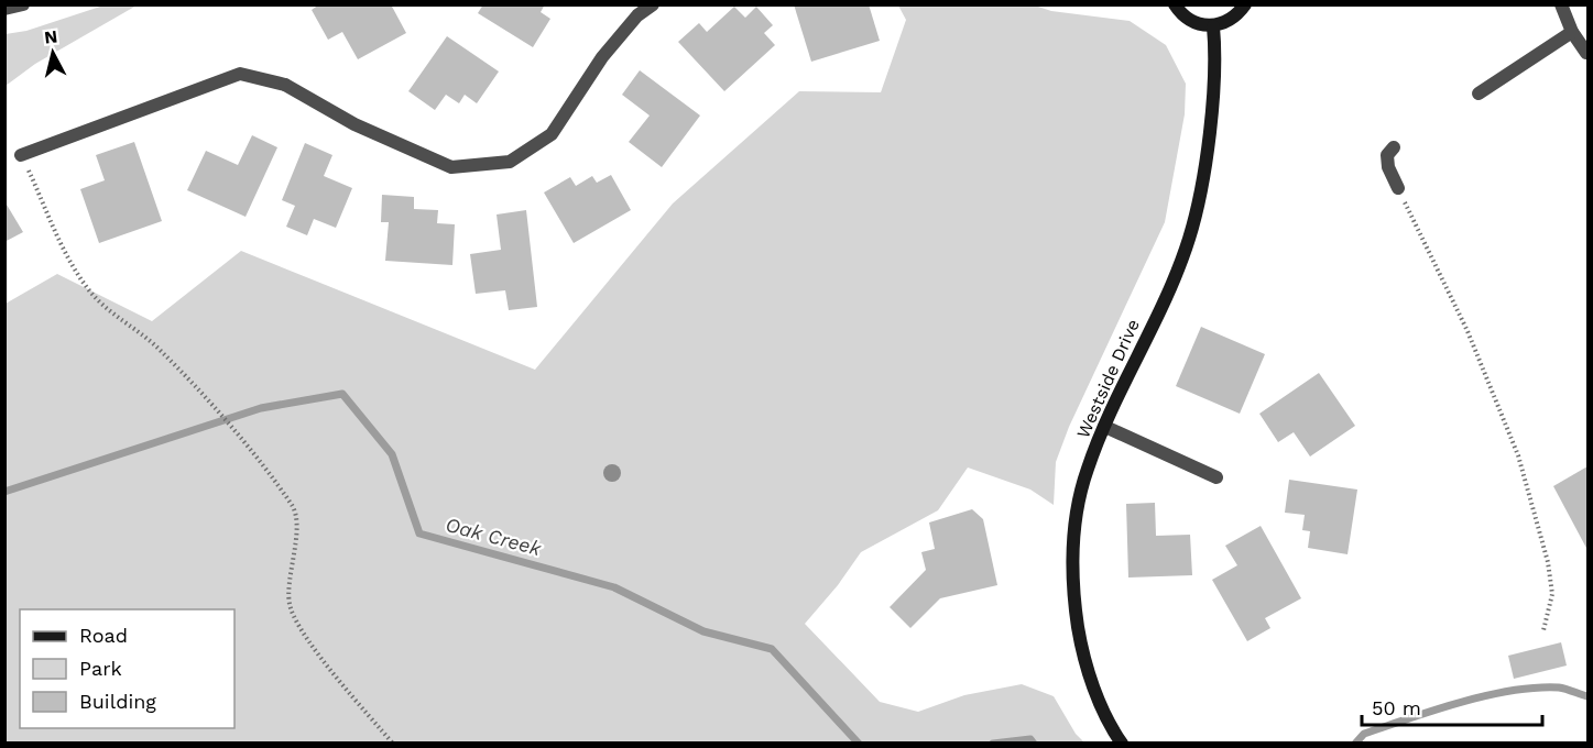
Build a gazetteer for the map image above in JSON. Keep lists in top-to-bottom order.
{
  "streets": {
    "street": ["Westside Drive"]
  },
  "water": ["Oak Creek"],
  "legend": ["Road", "Park", "Building"],
  "scale_bar": "50 m",
  "north": "top"
}
